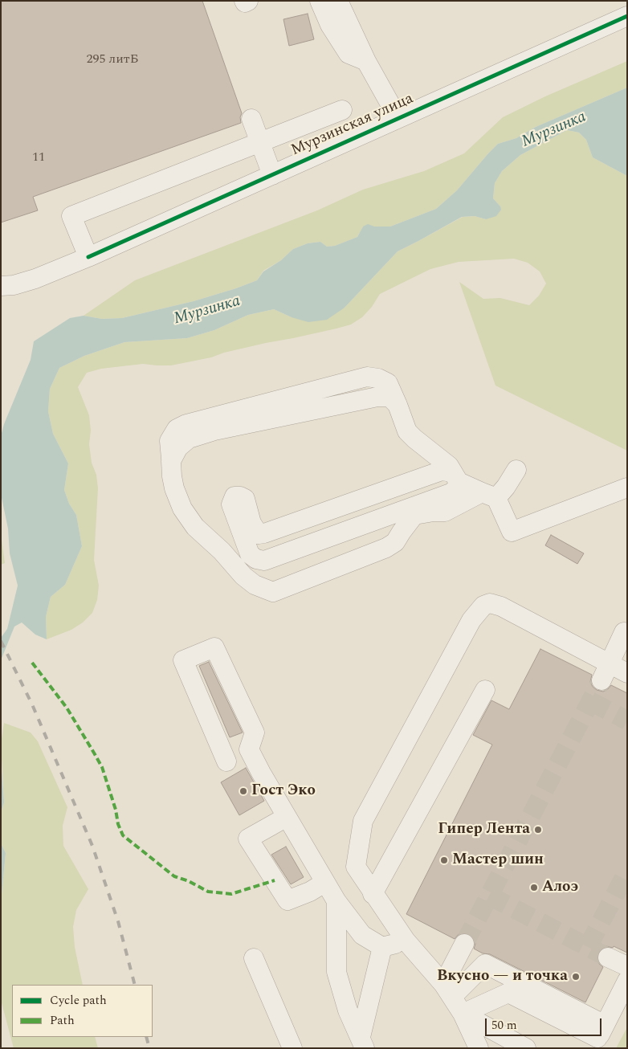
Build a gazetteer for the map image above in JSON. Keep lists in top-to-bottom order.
{
  "streets": {
    "street": ["Мурзинская улица"]
  },
  "water": ["Мурзинка"],
  "places": [
    "Гост Эко",
    "Гипер Лента",
    "Мастер шин",
    "Алоэ",
    "Вкусно — и точка"
  ],
  "house_numbers": ["295 литБ", "11"],
  "legend": ["Cycle path", "Path"],
  "scale_bar": "50 m"
}
